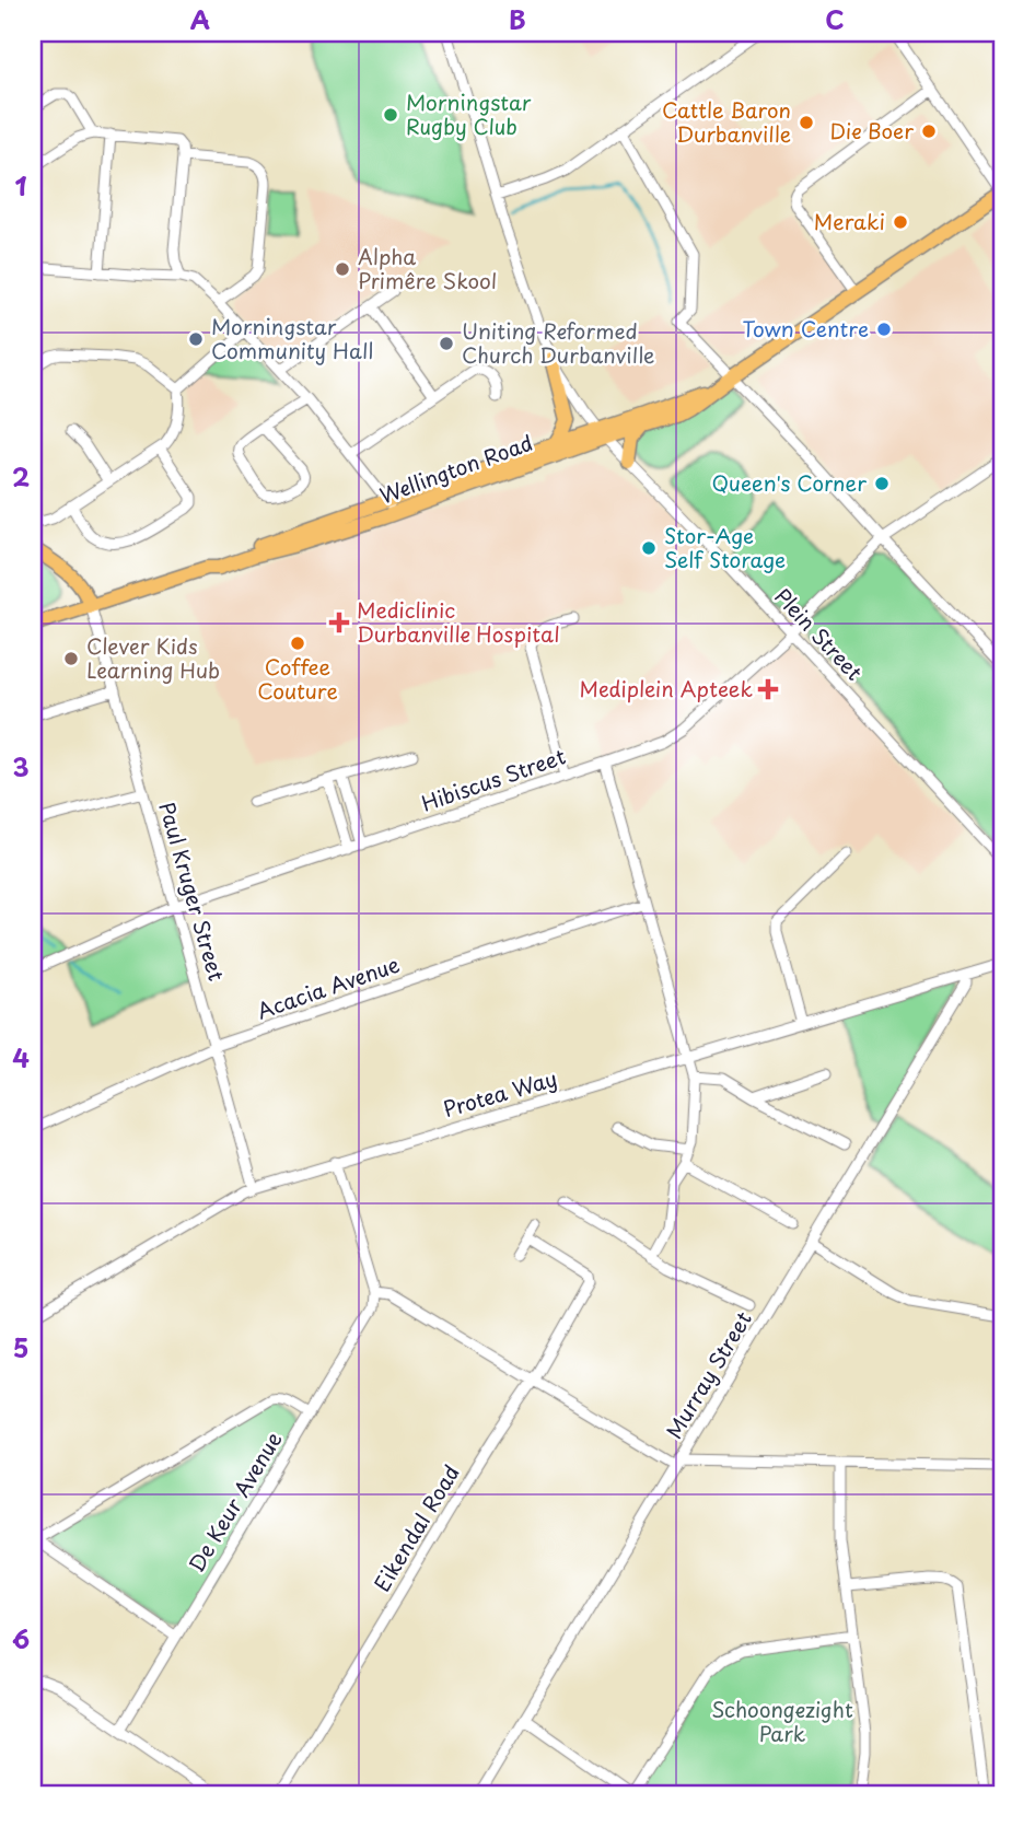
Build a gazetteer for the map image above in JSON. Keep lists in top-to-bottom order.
{
  "streets": {
    "main road": ["Wellington Road"],
    "street": [
      "Plein Street",
      "Hibiscus Street",
      "Paul Kruger Street",
      "Acacia Avenue",
      "Protea Way",
      "Murray Street",
      "De Keur Avenue",
      "Eikendal Road"
    ]
  },
  "crossings": [
    ["Wellington Road", "Plein Street"],
    ["Wellington Road", "Paul Kruger Street"],
    ["Plein Street", "Hibiscus Street"],
    ["Hibiscus Street", "Paul Kruger Street"],
    ["Paul Kruger Street", "Acacia Avenue"],
    ["Paul Kruger Street", "Protea Way"],
    ["Protea Way", "Murray Street"]
  ],
  "parks": ["Schoongezight Park"],
  "places": {
    "other": [
      "Morningstar Rugby Club",
      "Cattle Baron Durbanville",
      "Die Boer",
      "Meraki",
      "Alpha Primêre Skool",
      "Town Centre",
      "Morningstar Community Hall",
      "Uniting Reformed Church Durbanville",
      "Queen's Corner",
      "Stor-Age Self Storage",
      "Coffee Couture",
      "Clever Kids Learning Hub"
    ],
    "health": ["Mediclinic Durbanville Hospital", "Mediplein Apteek"]
  },
  "grid": {
    "columns": ["A", "B", "C"],
    "rows": [
      "1",
      "2",
      "3",
      "4",
      "5",
      "6"
    ]
  }
}
